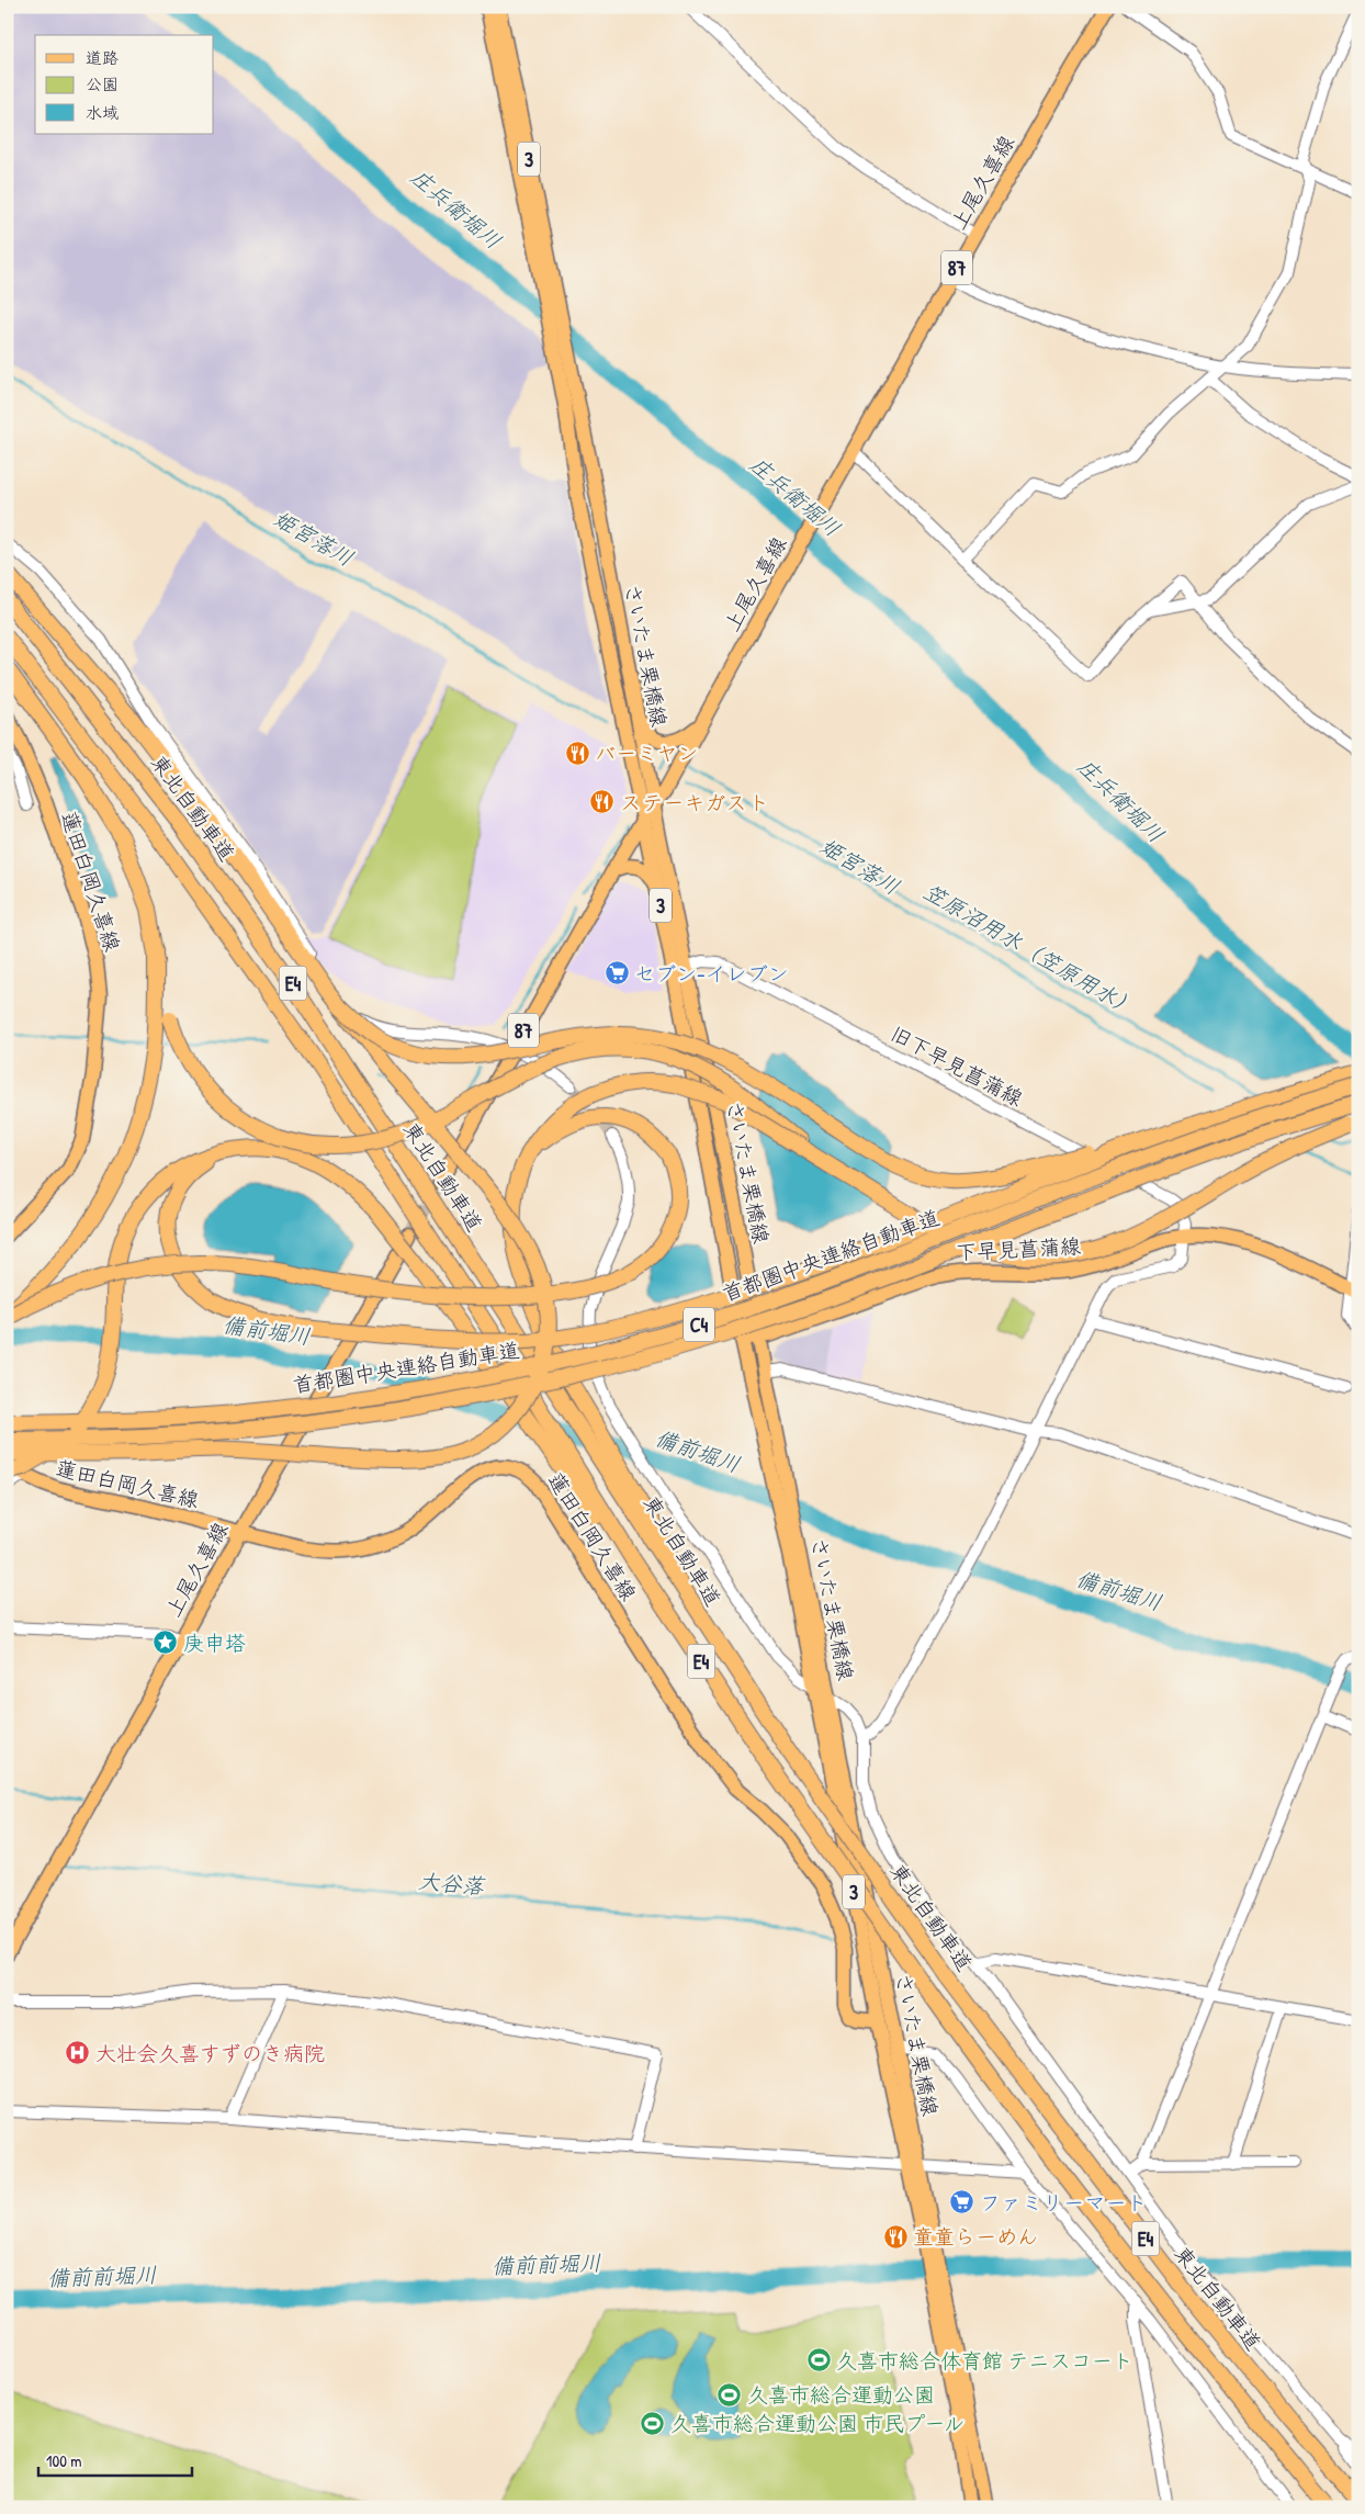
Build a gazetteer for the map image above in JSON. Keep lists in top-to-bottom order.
{
  "streets": {
    "highway": [
      "東北自動車道",
      "E4",
      "首都圏中央連絡自動車道",
      "C4"
    ],
    "main road": [
      "3",
      "上尾久喜線",
      "87",
      "さいたま栗橋線",
      "蓮田白岡久喜線",
      "下早見菖蒲線"
    ],
    "street": ["旧下早見菖蒲線"]
  },
  "crossings": [
    ["上尾久喜線", "さいたま栗橋線"],
    ["上尾久喜線", "蓮田白岡久喜線"],
    ["さいたま栗橋線", "蓮田白岡久喜線"],
    ["さいたま栗橋線", "旧下早見菖蒲線"],
    ["さいたま栗橋線", "下早見菖蒲線"],
    ["旧下早見菖蒲線", "下早見菖蒲線"]
  ],
  "water": [
    "庄兵衛堀川",
    "姫宮落川",
    "笠原沼用水（笠原用水）",
    "備前堀川",
    "大谷落",
    "備前前堀川"
  ],
  "places": {
    "restaurant": ["バーミヤン", "ステーキガスト", "童童らーめん"],
    "supermarket": ["セブン-イレブン", "ファミリーマート"],
    "place": ["庚申塔"],
    "hospital": ["大壮会久喜すずのき病院"],
    "sports": ["久喜市総合体育館 テニスコート", "久喜市総合運動公園", "久喜市総合運動公園 市民プール"]
  },
  "legend": ["道路", "公園", "水域"],
  "scale_bar": "100 m"
}
